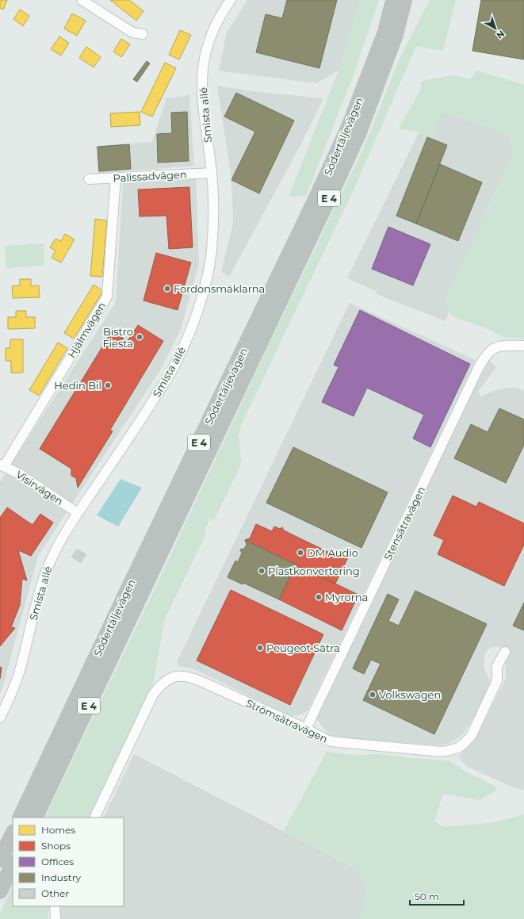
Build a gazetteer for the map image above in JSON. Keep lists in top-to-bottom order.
{
  "streets": {
    "highway": ["Södertäljevägen", "E 4"],
    "street": [
      "Smista allé",
      "Palissadvägen",
      "Hjälmvägen",
      "Visirvägen",
      "Stensätravägen",
      "Strömsätravägen"
    ]
  },
  "crossings": [
    ["Smista allé", "Palissadvägen"],
    ["Smista allé", "Visirvägen"],
    ["Palissadvägen", "Hjälmvägen"],
    ["Hjälmvägen", "Visirvägen"],
    ["Stensätravägen", "Strömsätravägen"]
  ],
  "places": [
    "Fordonsmäklarna",
    "Bistro Fiesta",
    "Hedin Bil",
    "DM Audio",
    "Plastkonvertering",
    "Myrorna",
    "Peugeot Sätra",
    "Volkswagen"
  ],
  "legend": [
    "Homes",
    "Shops",
    "Offices",
    "Industry",
    "Other"
  ],
  "scale_bar": "50 m",
  "north": "bottom right"
}
